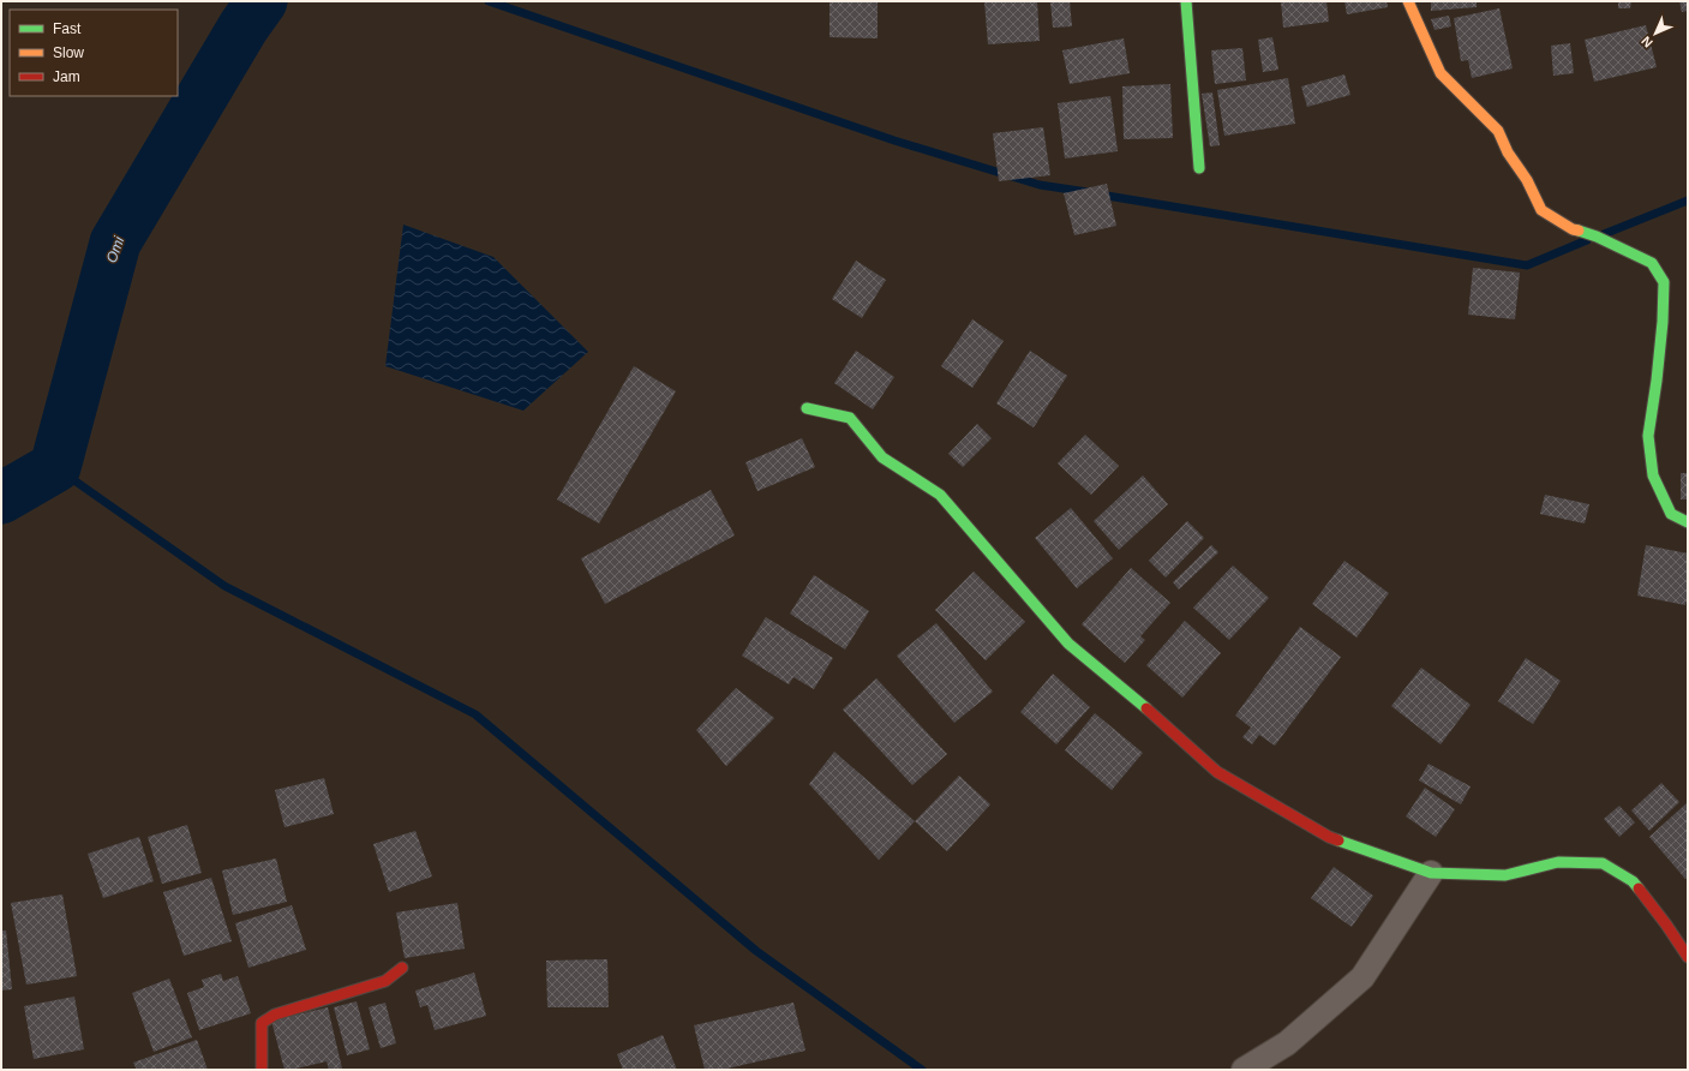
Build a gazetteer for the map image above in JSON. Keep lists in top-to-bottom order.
{
  "water": ["Omi"],
  "legend": ["Fast", "Slow", "Jam"],
  "north": "bottom left"
}
